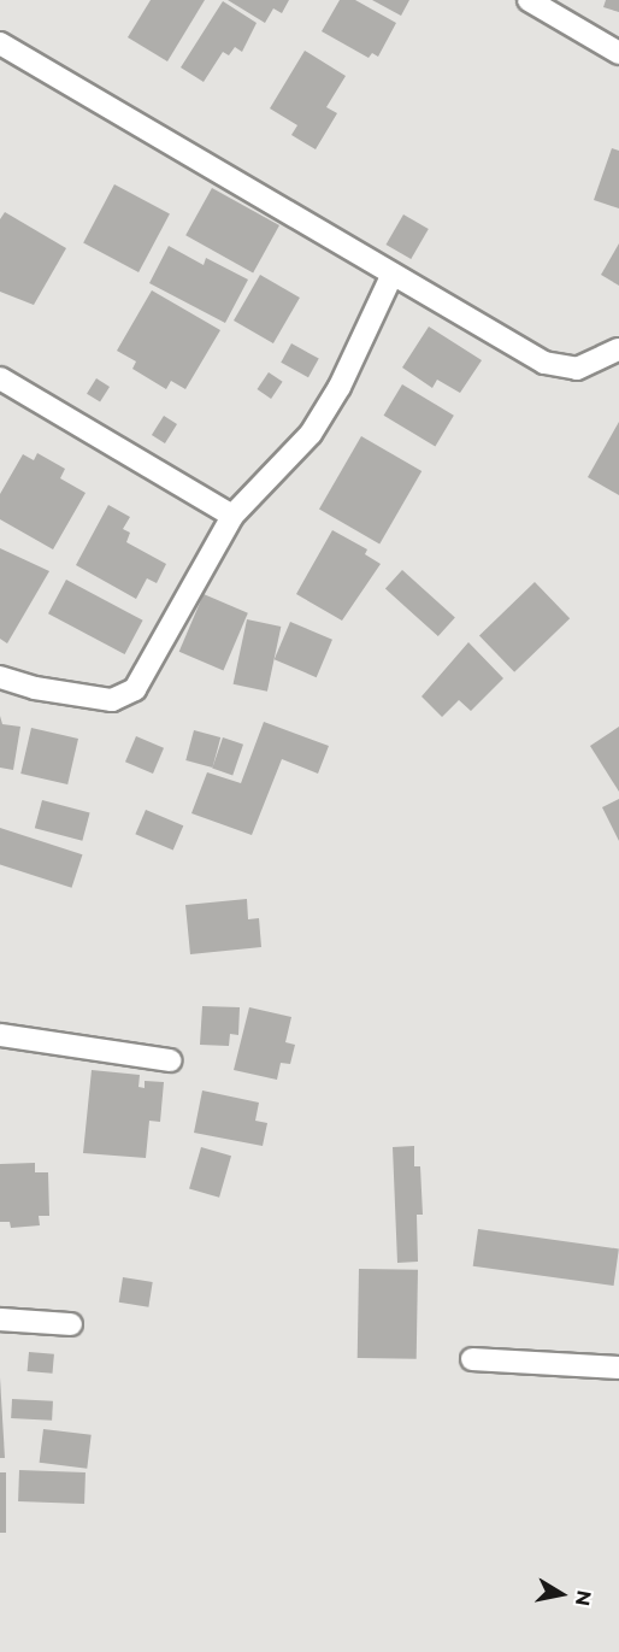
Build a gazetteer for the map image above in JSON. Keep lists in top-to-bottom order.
{
  "north": "right"
}
